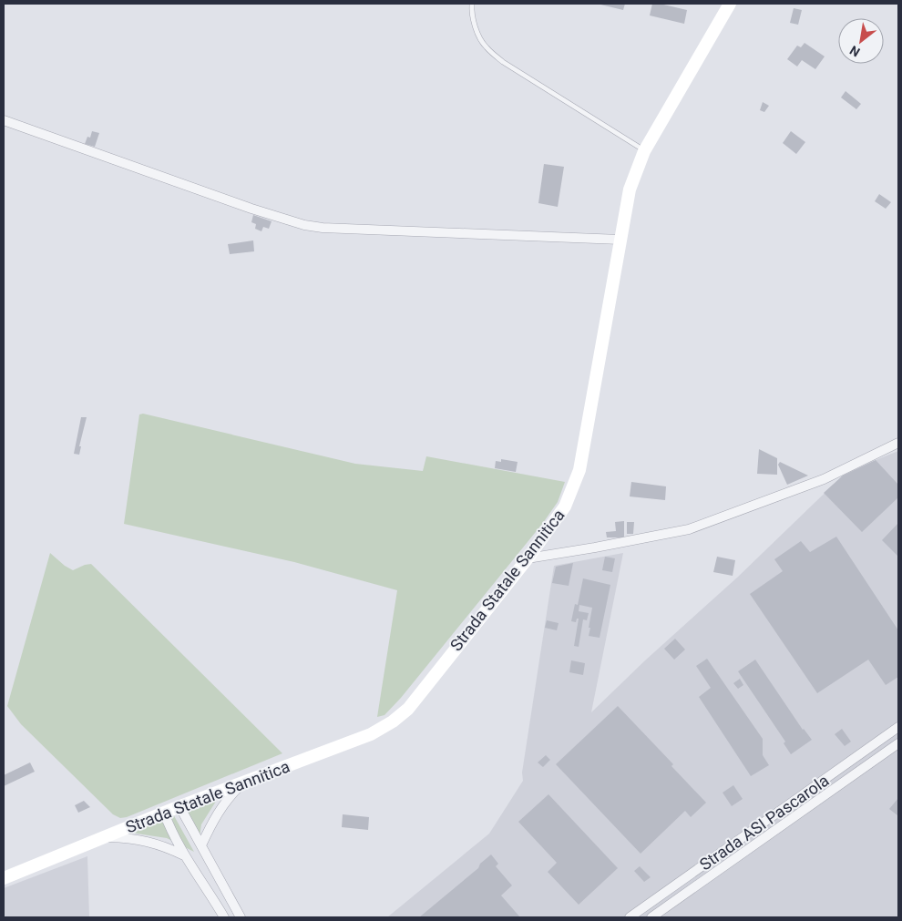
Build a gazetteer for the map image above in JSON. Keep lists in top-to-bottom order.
{
  "streets": {
    "main road": ["Strada Statale Sannitica"],
    "street": ["Strada ASI Pascarola"]
  },
  "north": "bottom left"
}
